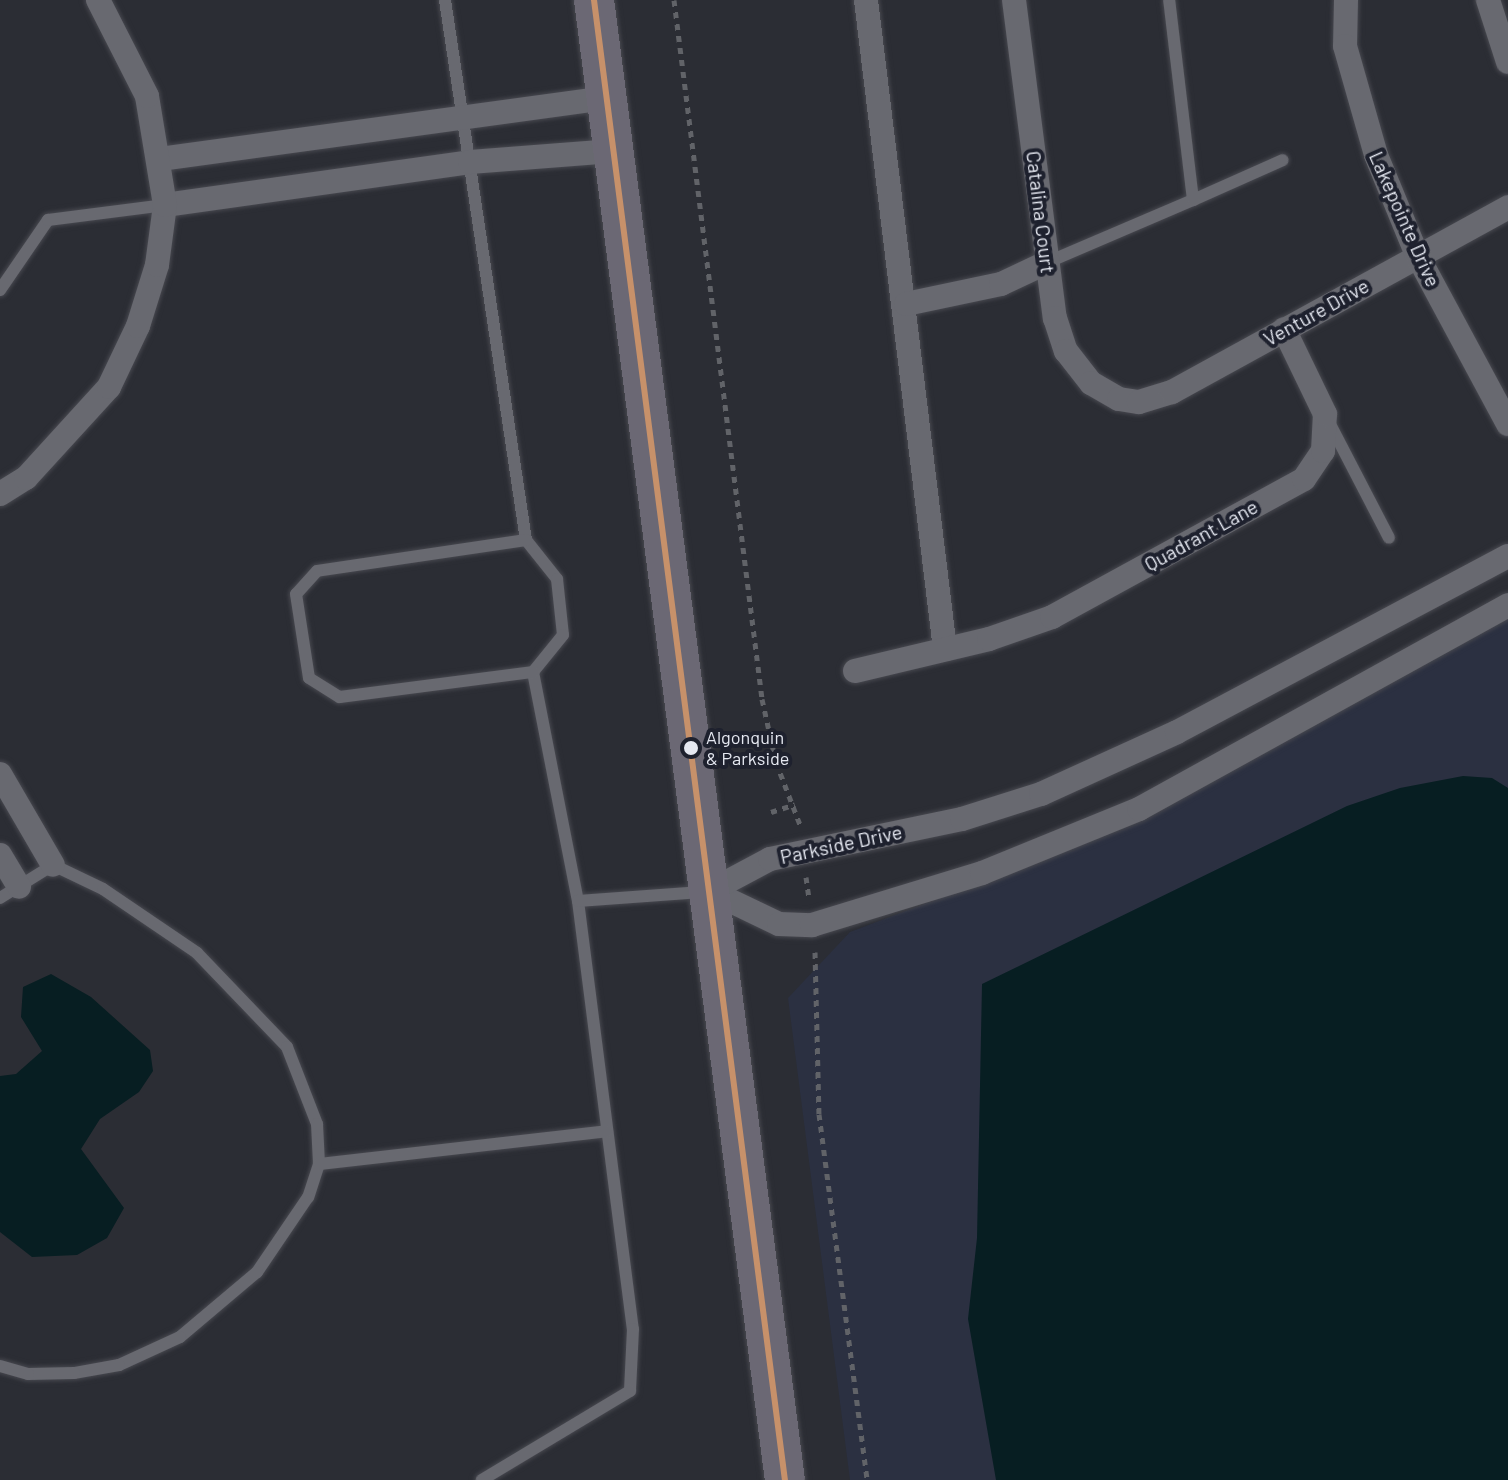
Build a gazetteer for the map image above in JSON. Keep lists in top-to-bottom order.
{
  "streets": {
    "street": [
      "Catalina Court",
      "Lakepointe Drive",
      "Venture Drive",
      "Quadrant Lane",
      "Parkside Drive"
    ]
  },
  "crossings": [
    ["Catalina Court", "Venture Drive"],
    ["Lakepointe Drive", "Venture Drive"]
  ],
  "places": ["Algonquin & Parkside"]
}
